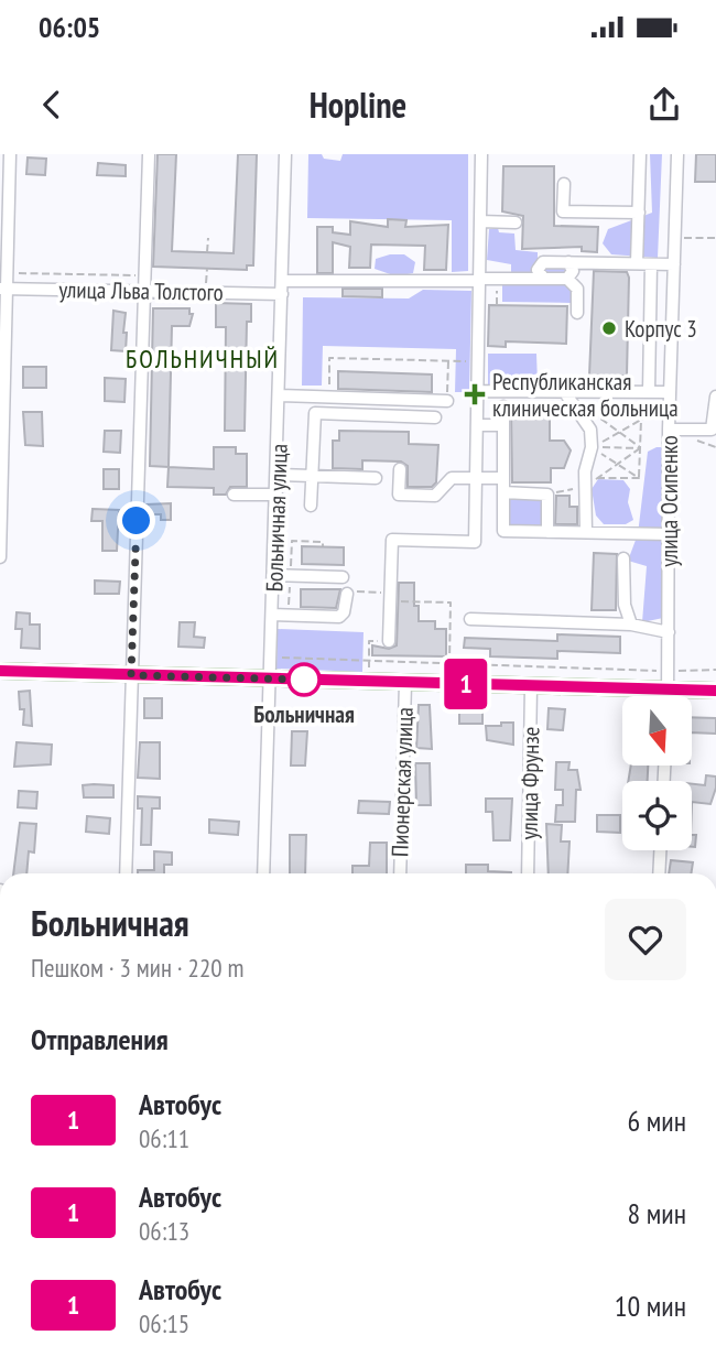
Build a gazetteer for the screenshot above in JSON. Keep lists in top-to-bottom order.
{
  "streets": {
    "street": [
      "улица Льва Толстого",
      "улица Осипенко",
      "Больничная улица",
      "Пионерская улица",
      "улица Фрунзе"
    ]
  },
  "crossings": [
    ["улица Льва Толстого", "Больничная улица"]
  ],
  "districts": ["БОЛЬНИЧНЫЙ"],
  "places": {
    "other": ["Корпус 3", "Больничная"],
    "health": ["Республиканская клиническая больница"]
  },
  "lines": ["bus line 1"],
  "north": "bottom",
  "page": {
    "status": "06:05",
    "header": "Hopline",
    "on_map": "1",
    "heading": [
      ["Больничная", "Пешком · 3 мин · 220 m"],
      "Отправления"
    ],
    "list": [
      {
        "mark": "1",
        "name": "Автобус",
        "note": "06:11",
        "value": "6 мин"
      },
      {
        "mark": "1",
        "name": "Автобус",
        "note": "06:13",
        "value": "8 мин"
      },
      {
        "mark": "1",
        "name": "Автобус",
        "note": "06:15",
        "value": "10 мин"
      }
    ]
  }
}
